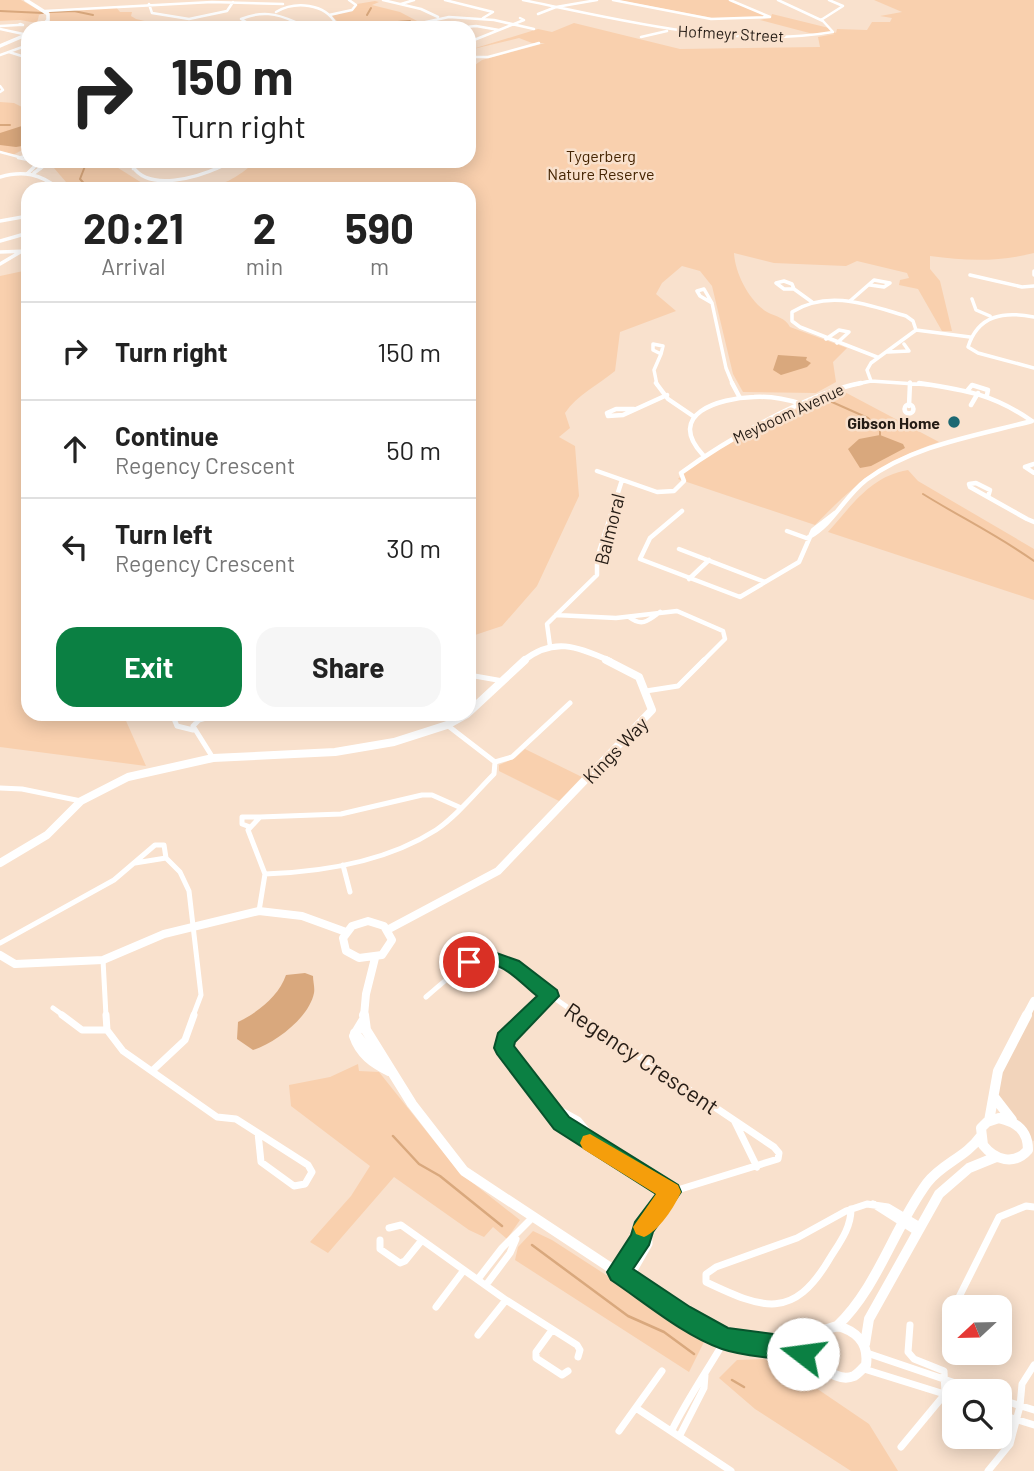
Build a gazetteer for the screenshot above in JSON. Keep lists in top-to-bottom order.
{
  "streets": {
    "street": [
      "Hofmeyr Street",
      "Meyboom Avenue",
      "Balmoral",
      "Kings Way",
      "Regency Crescent"
    ]
  },
  "crossings": [
    ["Meyboom Avenue", "Balmoral"]
  ],
  "parks": ["Tygerberg Nature Reserve"],
  "places": ["Gibson Home"],
  "north": "left",
  "page": {
    "turn": ["150 m", "Turn right"],
    "eta": [
      "20:21",
      "Arrival",
      "2",
      "min",
      "590",
      "m"
    ],
    "list": [
      {
        "name": "Turn right",
        "value": "150 m"
      },
      {
        "name": "Continue",
        "note": "Regency Crescent",
        "value": "50 m"
      },
      {
        "name": "Turn left",
        "note": "Regency Crescent",
        "value": "30 m"
      }
    ],
    "buttons": ["Exit", "Share"]
  }
}
